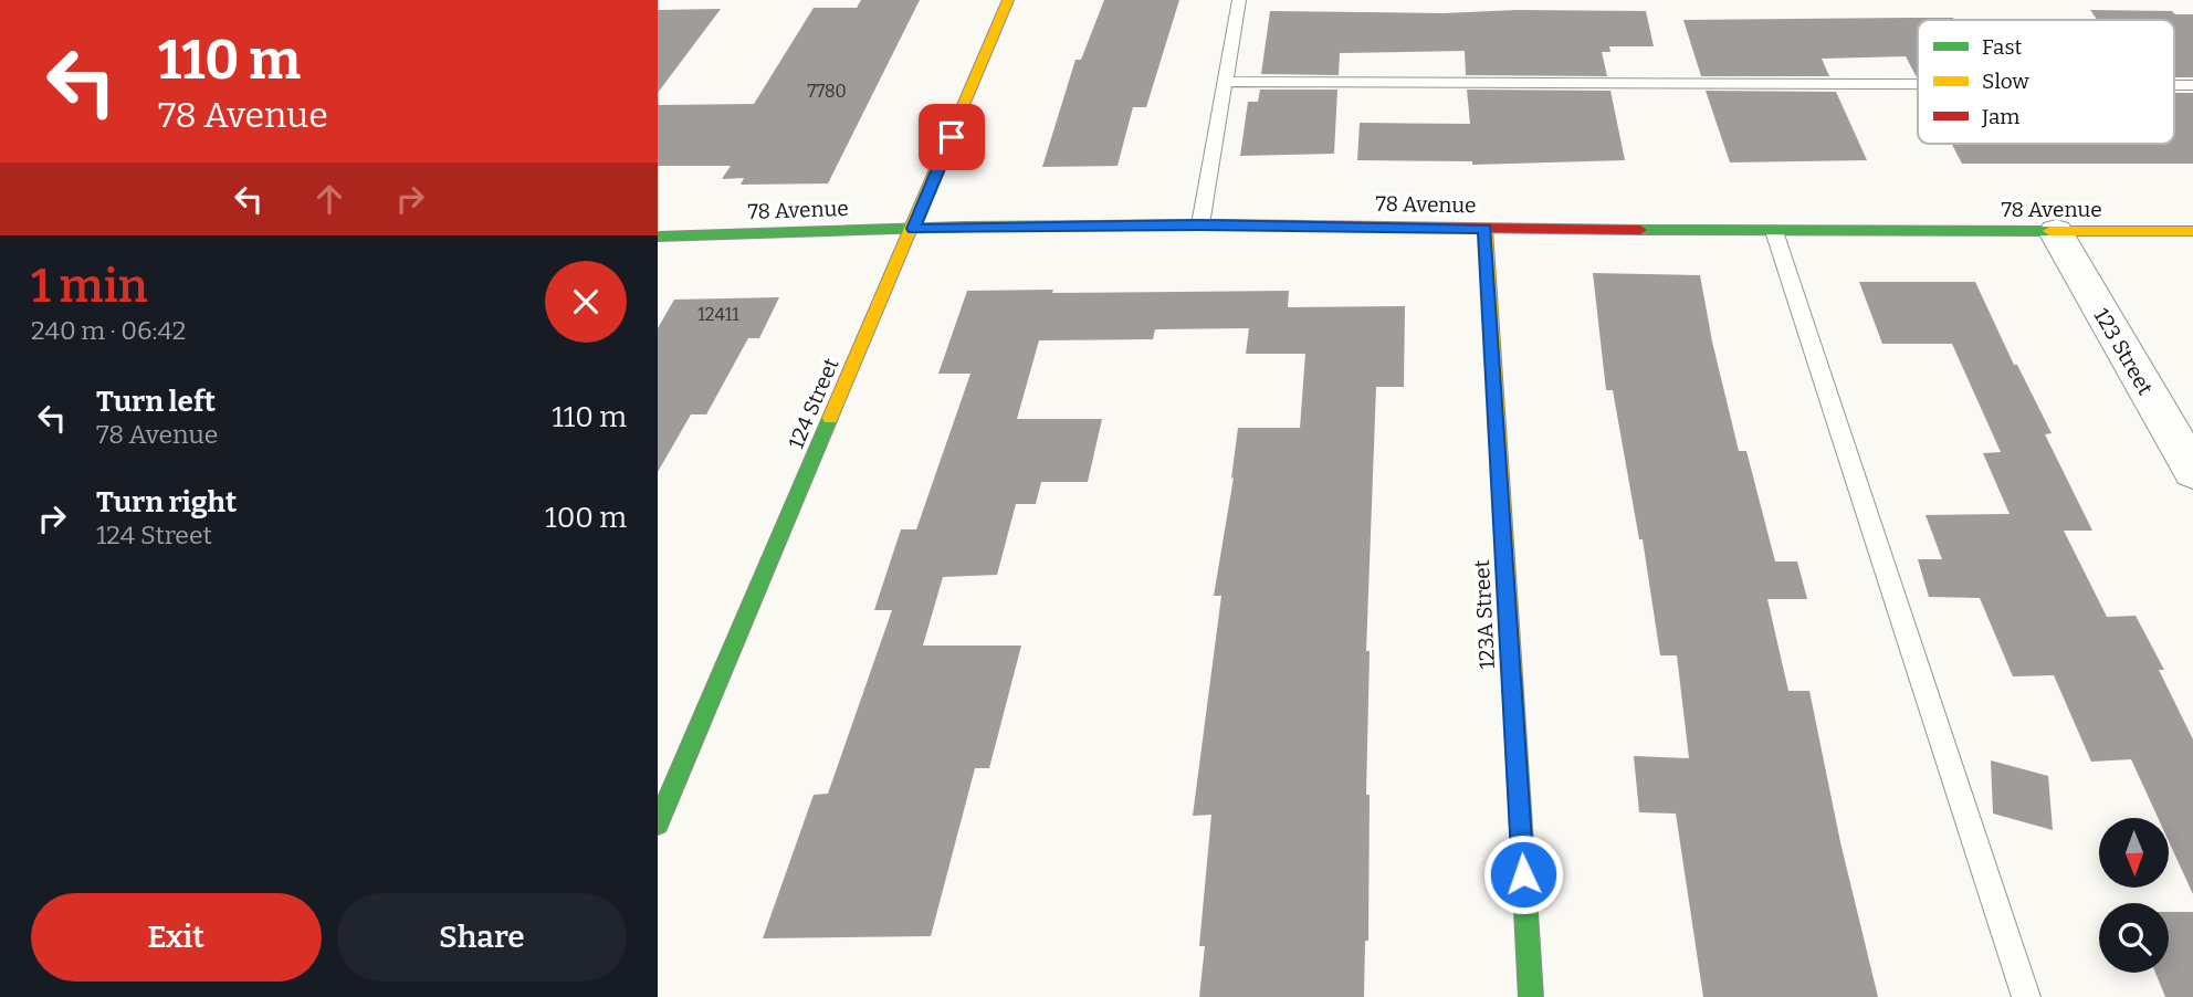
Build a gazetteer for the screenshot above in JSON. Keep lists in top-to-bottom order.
{
  "streets": {
    "street": [
      "78 Avenue",
      "123 Street",
      "124 Street",
      "123A Street"
    ]
  },
  "crossings": [
    ["78 Avenue", "123 Street"],
    ["78 Avenue", "124 Street"],
    ["78 Avenue", "123A Street"]
  ],
  "house_numbers": ["7780", "12411"],
  "legend": ["Fast", "Slow", "Jam"],
  "north": "bottom",
  "page": {
    "turn": ["110 m", "78 Avenue"],
    "heading": ["1 min", "240 m · 06:42"],
    "list": [
      {
        "name": "Turn left",
        "note": "78 Avenue",
        "value": "110 m"
      },
      {
        "name": "Turn right",
        "note": "124 Street",
        "value": "100 m"
      }
    ],
    "buttons": ["Exit", "Share"]
  }
}
